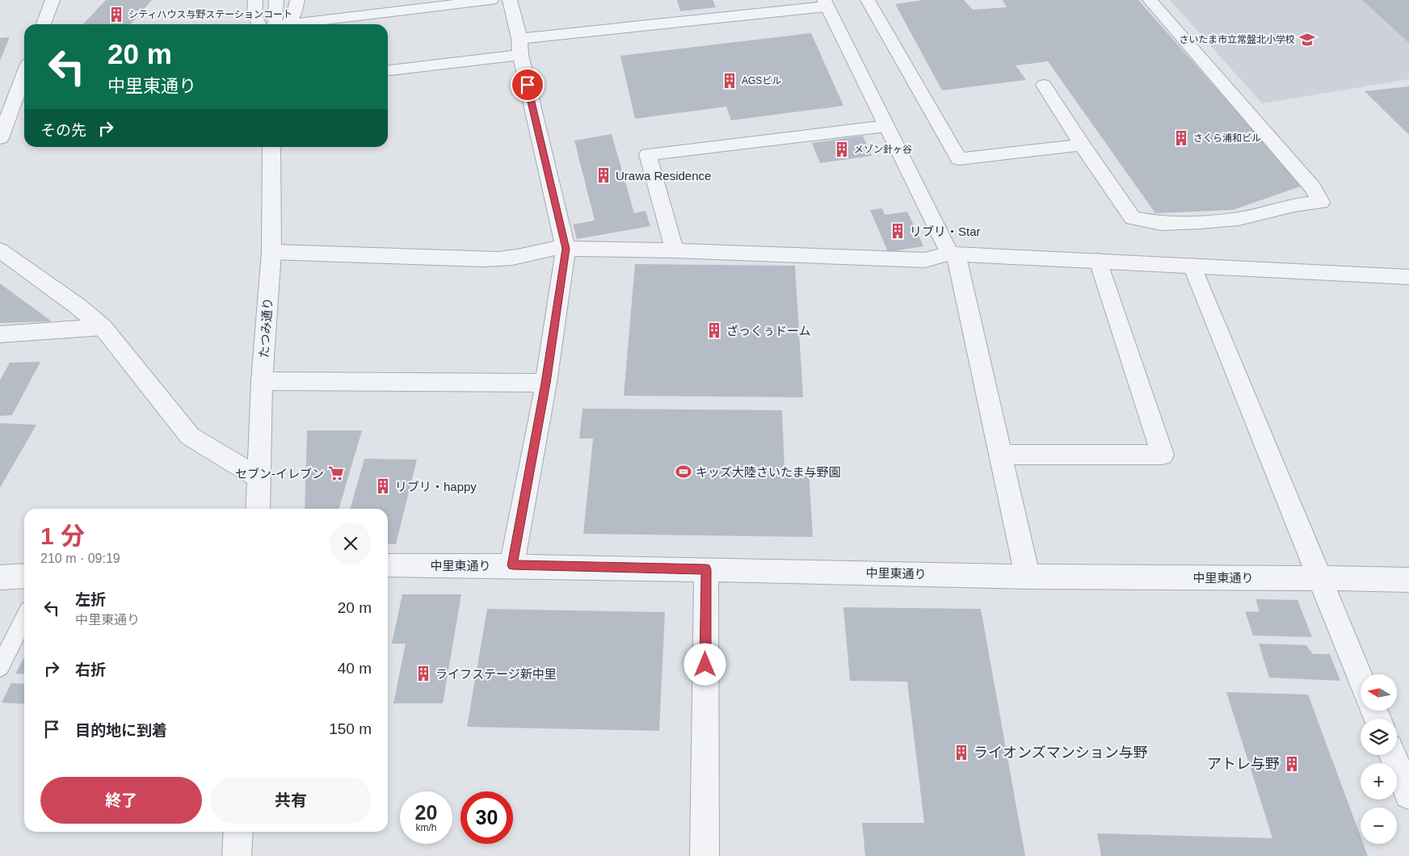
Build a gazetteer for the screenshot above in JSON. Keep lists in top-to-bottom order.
{
  "streets": {
    "street": ["たつみ通り", "中里東通り"]
  },
  "places": {
    "building": [
      "シティハウス与野ステーションコート",
      "AGSビル",
      "さくら浦和ビル",
      "メゾン針ヶ谷",
      "Urawa Residence",
      "リブリ・Star",
      "ざっくぅドーム",
      "リブリ・happy",
      "ライフステージ新中里",
      "ライオンズマンション与野",
      "アトレ与野"
    ],
    "school or university": ["さいたま市立常盤北小学校"],
    "sports": ["キッズ大陸さいたま与野園"],
    "supermarket": ["セブン-イレブン"]
  },
  "north": "left",
  "page": {
    "turn": ["20 m", "中里東通り"],
    "then": "その先",
    "heading": ["1 分", "210 m · 09:19"],
    "list": [
      {
        "name": "左折",
        "note": "中里東通り",
        "value": "20 m"
      },
      {
        "name": "右折",
        "value": "40 m"
      },
      {
        "name": "目的地に到着",
        "value": "150 m"
      }
    ],
    "map_buttons": ["+", "−"],
    "buttons": ["終了", "共有"],
    "speed": "20 km/h",
    "limit": "30"
  }
}
